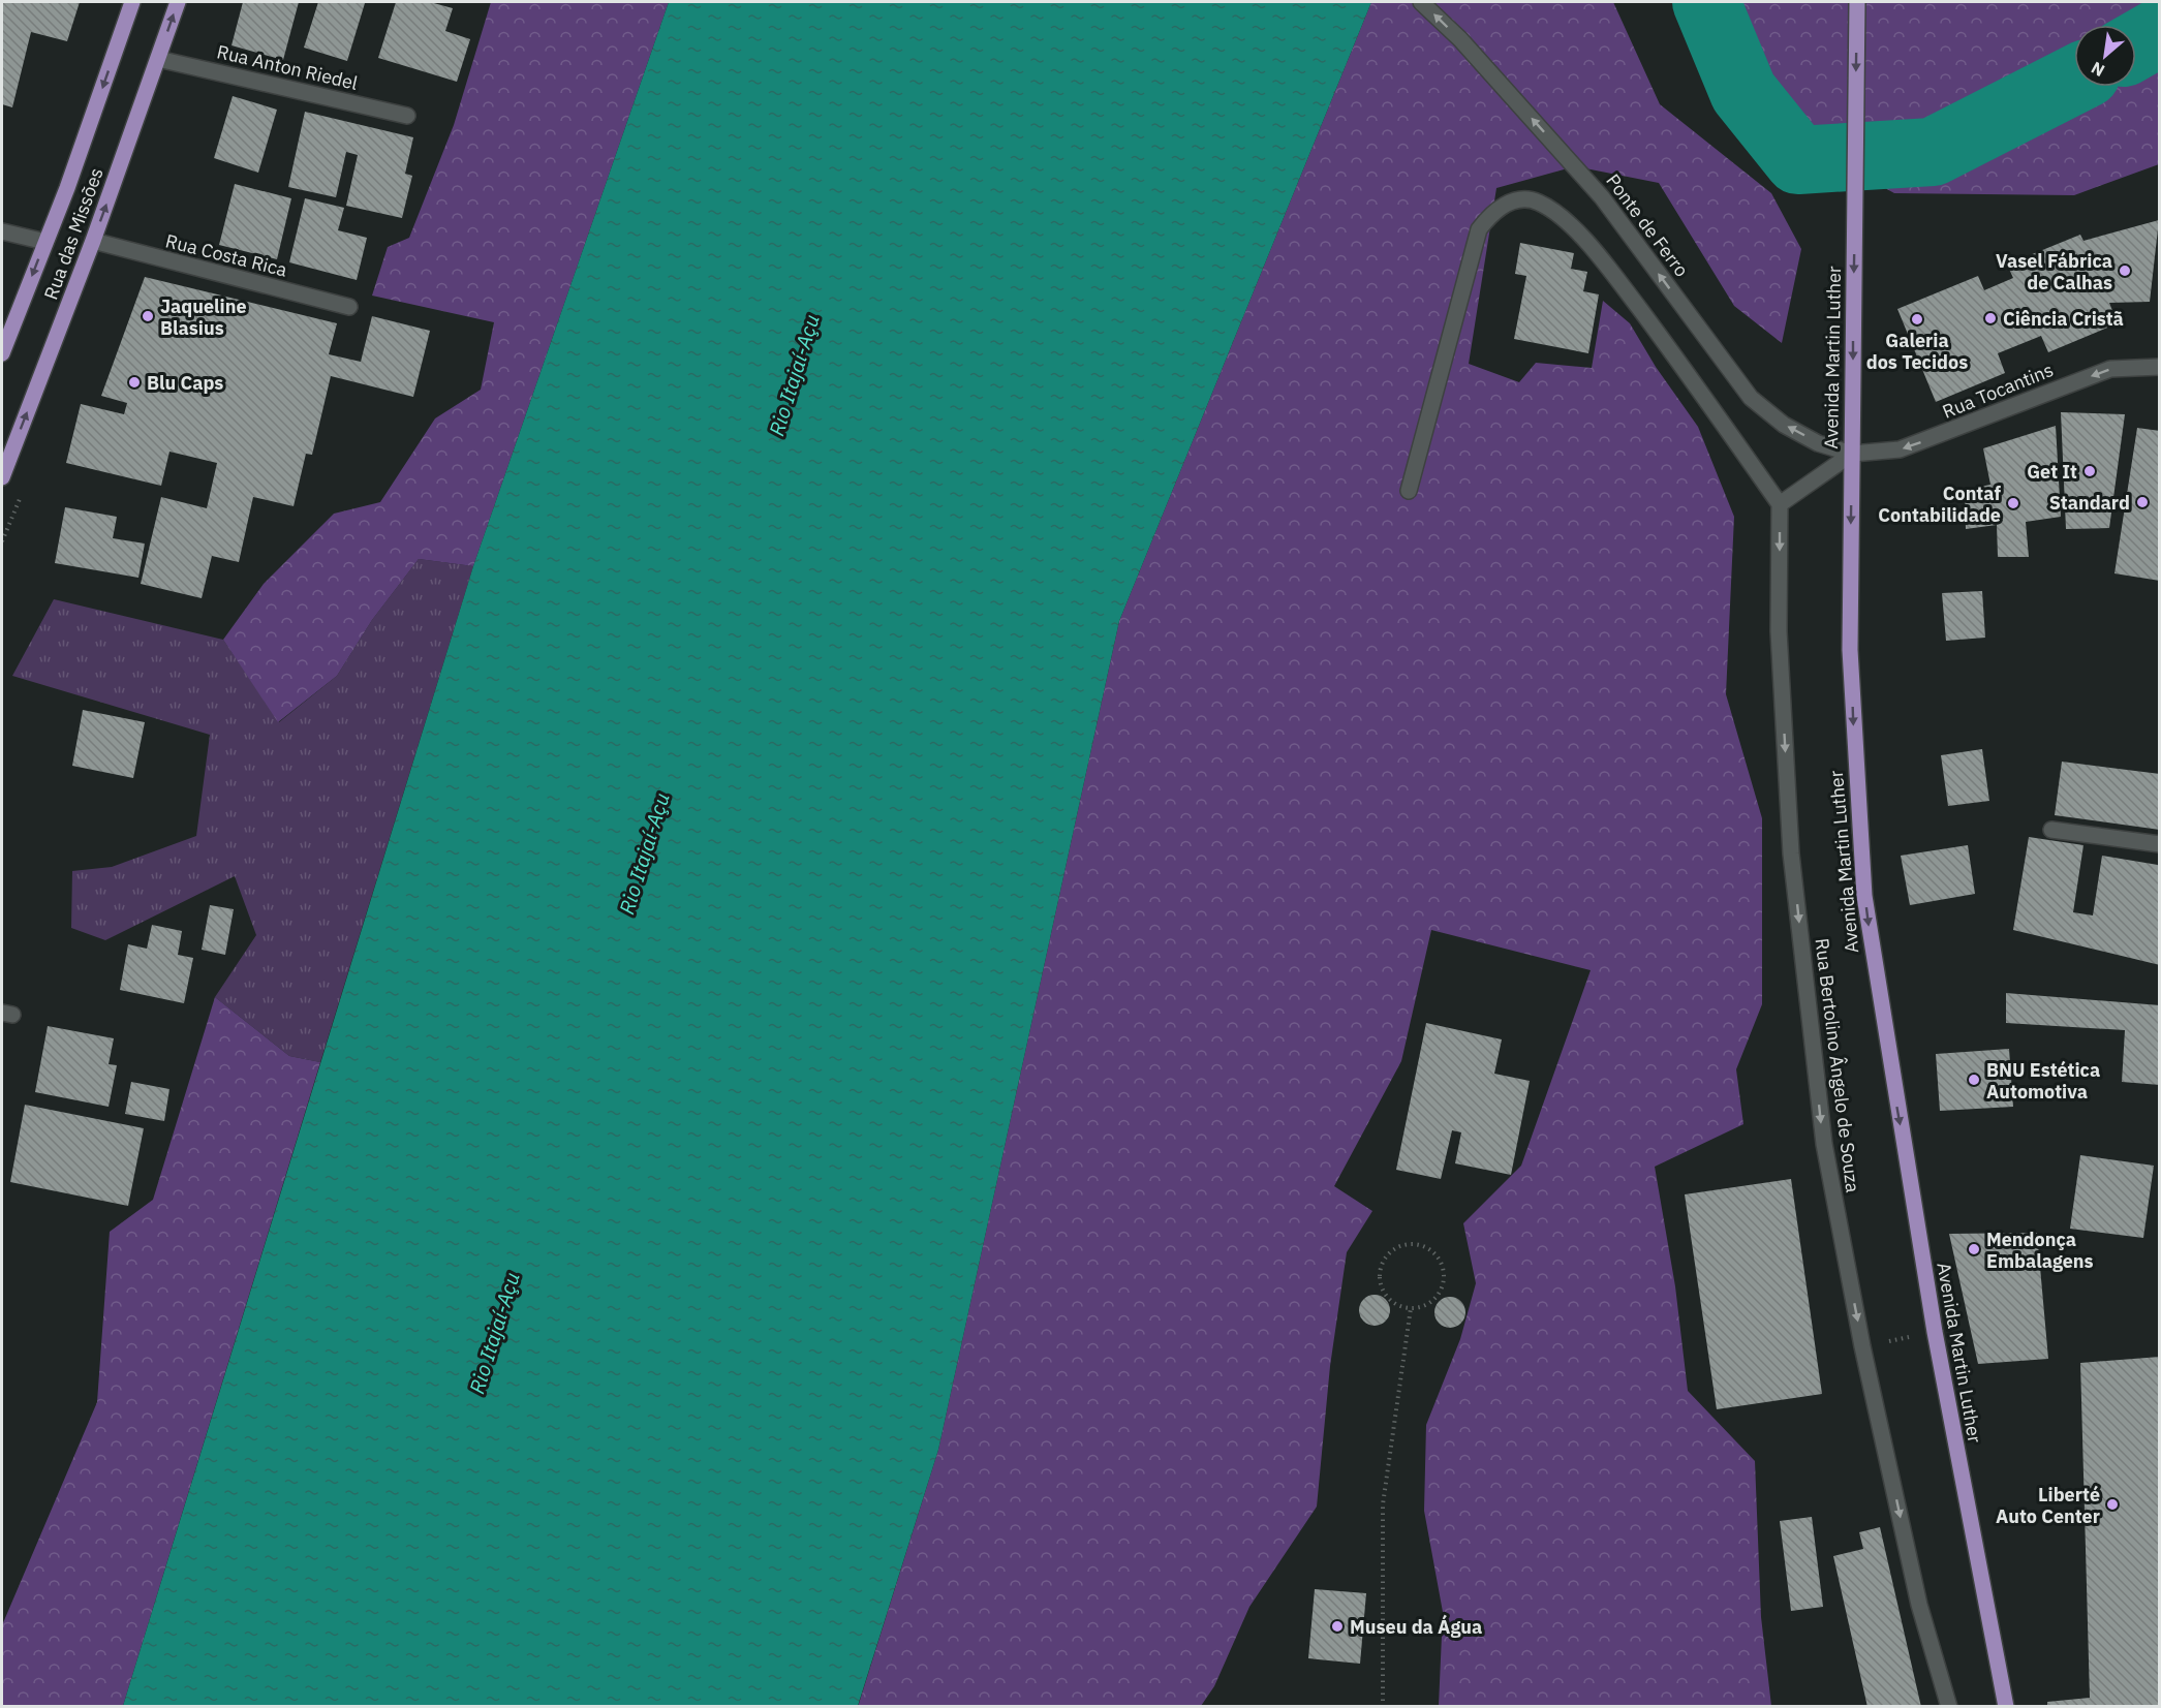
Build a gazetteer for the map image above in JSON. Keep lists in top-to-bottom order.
{
  "streets": {
    "main road": ["Rua das Missões", "Avenida Martin Luther"],
    "street": [
      "Rua Anton Riedel",
      "Ponte de Ferro",
      "Rua Costa Rica",
      "Rua Tocantins",
      "Rua Bertolino Ângelo de Souza"
    ]
  },
  "crossings": [
    ["Rua Anton Riedel", "Rua das Missões"],
    ["Ponte de Ferro", "Avenida Martin Luther"],
    ["Ponte de Ferro", "Rua Tocantins"],
    ["Rua das Missões", "Rua Costa Rica"],
    ["Avenida Martin Luther", "Rua Tocantins"]
  ],
  "one_way": [
    "Ponte de Ferro",
    "Avenida Martin Luther",
    "Rua Tocantins",
    "Rua Bertolino Ângelo de Souza"
  ],
  "water": ["Rio Itajaí-Açu"],
  "places": [
    "Vasel Fábrica de Calhas",
    "Jaqueline Blasius",
    "Ciência Cristã",
    "Galeria dos Tecidos",
    "Blu Caps",
    "Get It",
    "Standard",
    "Contaf Contabilidade",
    "BNU Estética Automotiva",
    "Mendonça Embalagens",
    "Liberté Auto Center",
    "Museu da Água"
  ],
  "north": "bottom left"
}
